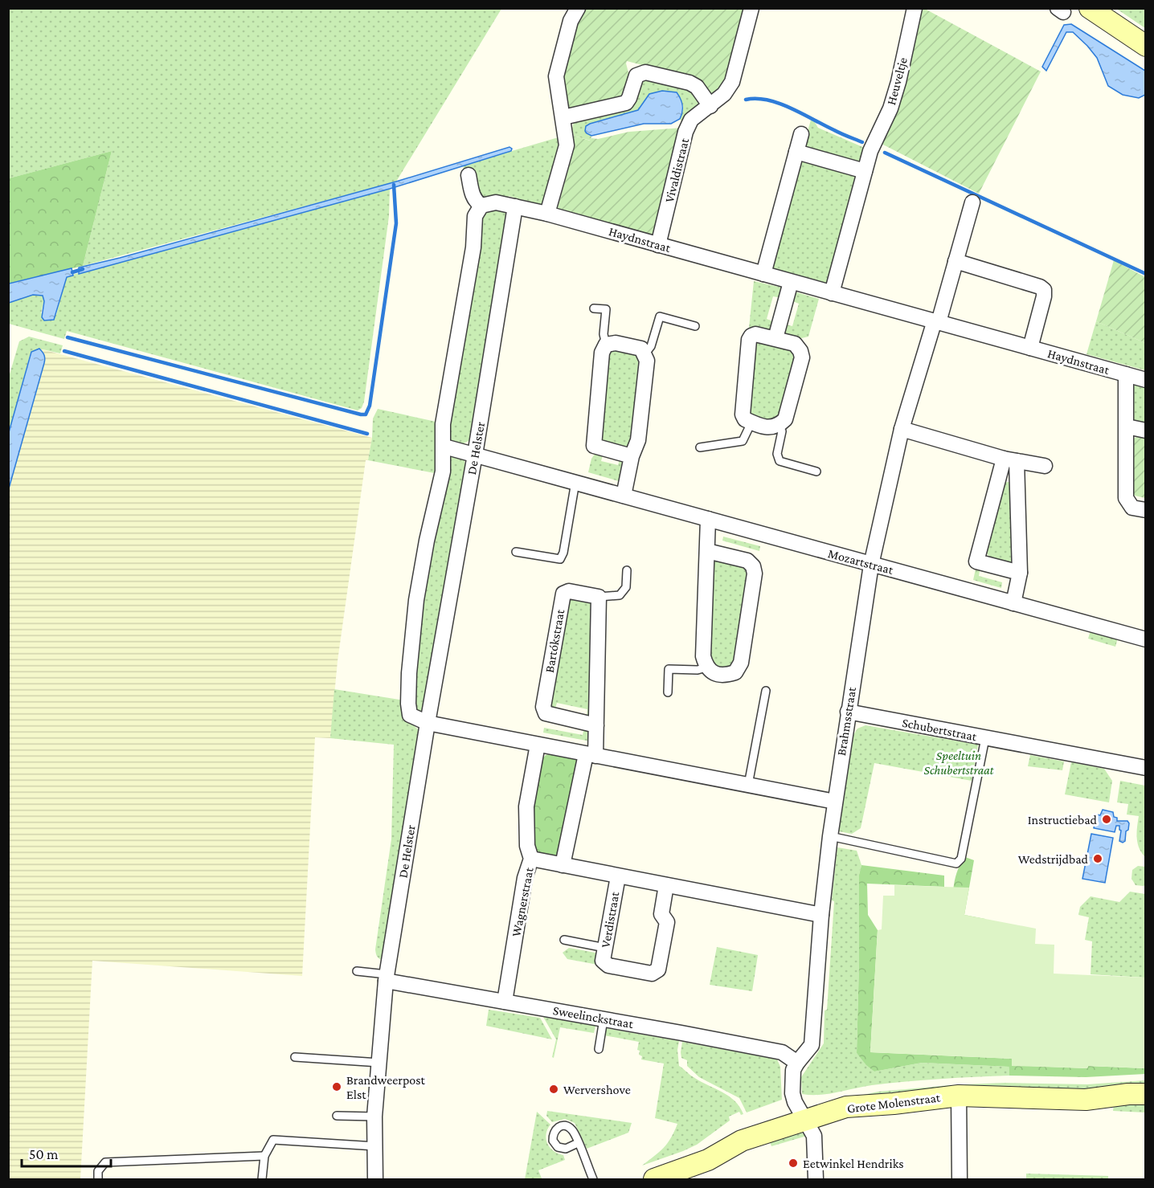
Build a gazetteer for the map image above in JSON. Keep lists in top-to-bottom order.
{
  "streets": {
    "street": [
      "Heuveltje",
      "Vivaldistraat",
      "Haydnstraat",
      "De Helster",
      "Mozartstraat",
      "Bartókstraat",
      "Brahmsstraat",
      "Schubertstraat",
      "Wagnerstraat",
      "Verdistraat",
      "Sweelinckstraat",
      "Grote Molenstraat"
    ]
  },
  "crossings": [
    ["Vivaldistraat", "Haydnstraat"],
    ["Haydnstraat", "De Helster"],
    ["Haydnstraat", "Brahmsstraat"],
    ["De Helster", "Mozartstraat"],
    ["De Helster", "Sweelinckstraat"],
    ["Mozartstraat", "Brahmsstraat"],
    ["Brahmsstraat", "Schubertstraat"],
    ["Brahmsstraat", "Verdistraat"],
    ["Brahmsstraat", "Sweelinckstraat"],
    ["Brahmsstraat", "Grote Molenstraat"],
    ["Wagnerstraat", "Verdistraat"],
    ["Wagnerstraat", "Sweelinckstraat"]
  ],
  "parks": ["Speeltuin Schubertstraat"],
  "places": [
    "Instructiebad",
    "Wedstrijdbad",
    "Brandweerpost Elst",
    "Wervershove",
    "Eetwinkel Hendriks"
  ],
  "scale_bar": "50 m"
}
